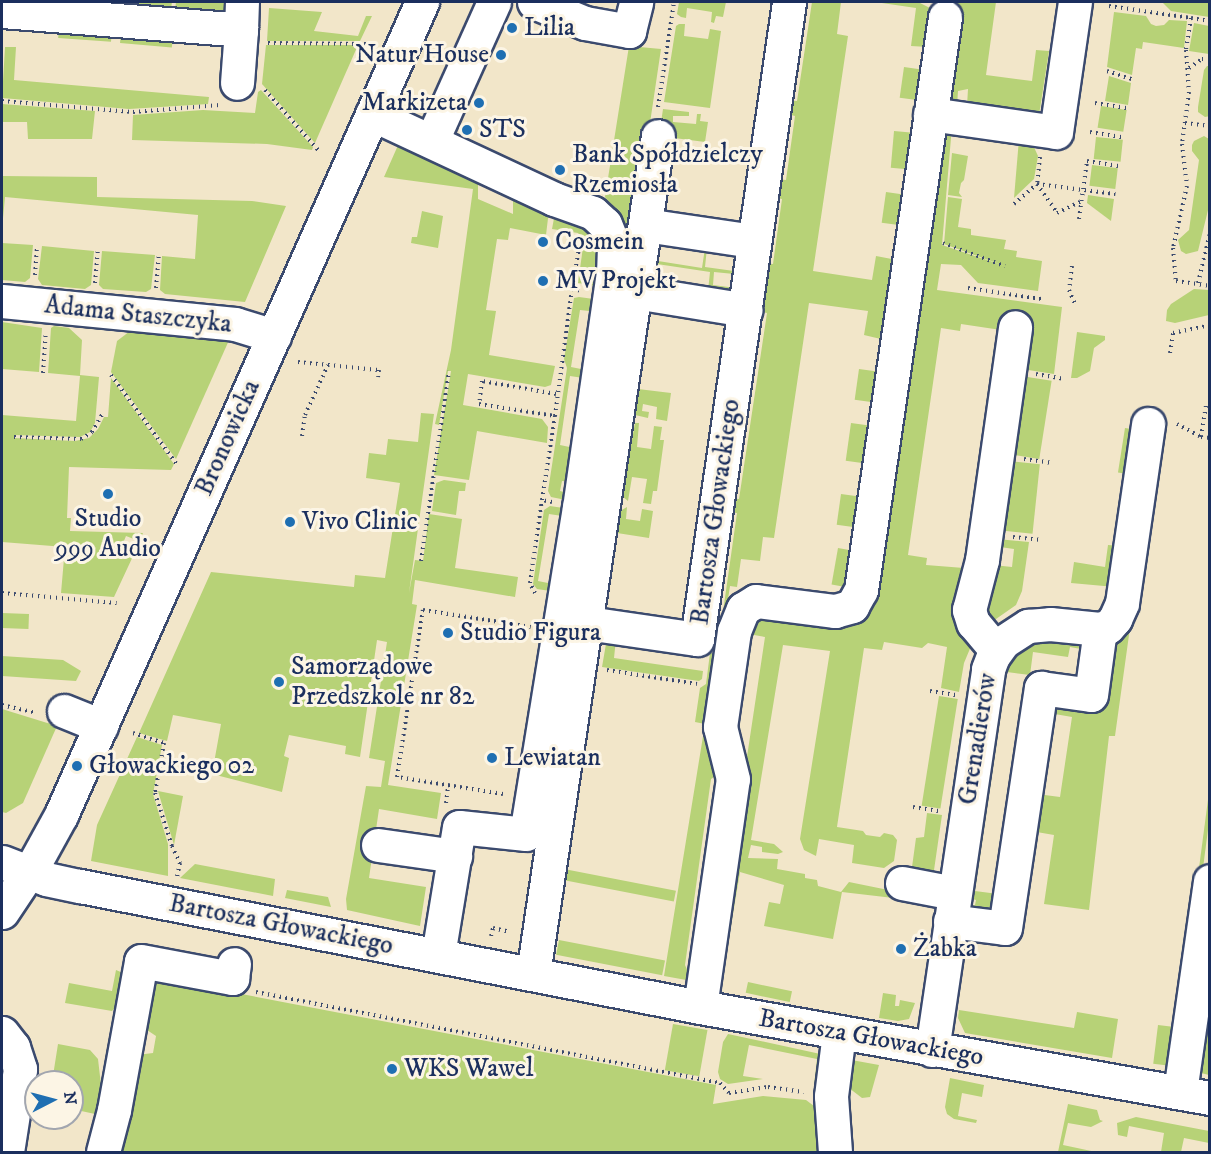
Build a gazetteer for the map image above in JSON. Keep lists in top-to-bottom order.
{
  "streets": {
    "street": [
      "Adama Staszczyka",
      "Bronowicka",
      "Bartosza Głowackiego",
      "Grenadierów"
    ]
  },
  "crossings": [
    ["Adama Staszczyka", "Bronowicka"],
    ["Bronowicka", "Bartosza Głowackiego"],
    ["Bartosza Głowackiego", "Grenadierów"]
  ],
  "places": [
    "Lilia",
    "Natur House",
    "Markizeta",
    "STS",
    "Bank Spółdzielczy Rzemiosła",
    "Cosmein",
    "MV Projekt",
    "Studio 999 Audio",
    "Vivo Clinic",
    "Studio Figura",
    "Samorządowe Przedszkole nr 82",
    "Lewiatan",
    "Głowackiego 02",
    "Żabka",
    "WKS Wawel"
  ],
  "north": "right"
}
